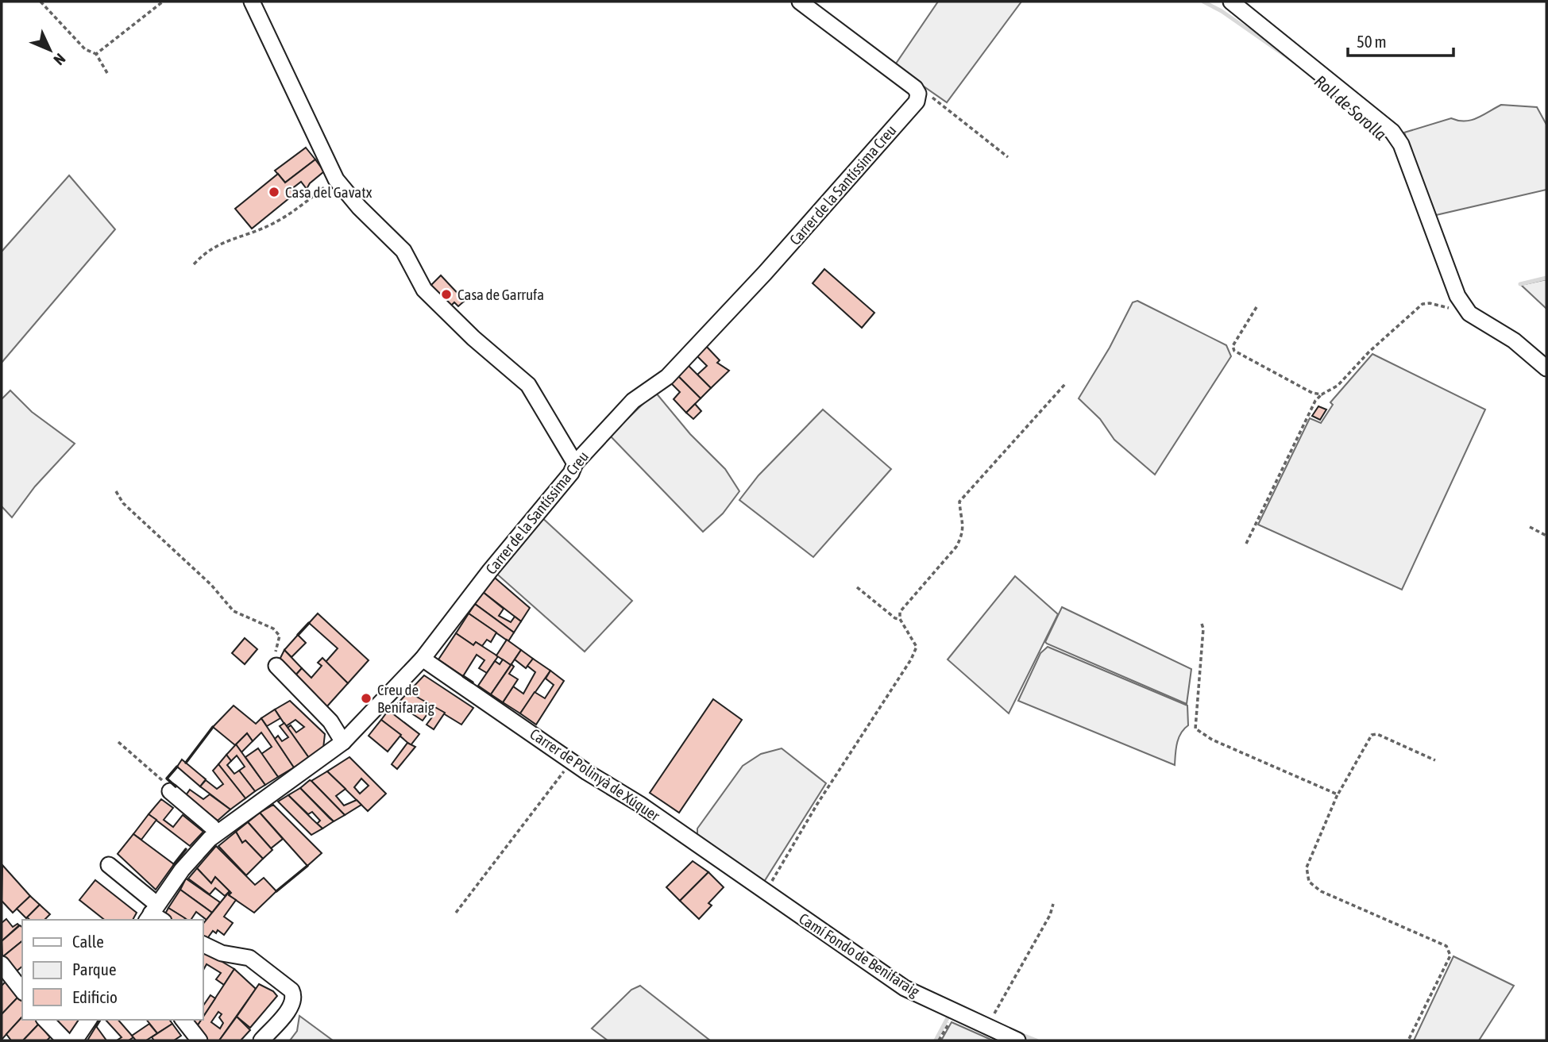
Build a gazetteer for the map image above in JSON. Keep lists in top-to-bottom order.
{
  "streets": {
    "street": ["Carrer de la Santíssima Creu", "Carrer de Polinyà de Xúquer", "Camí Fondo de Benifaraig"]
  },
  "crossings": [
    ["Carrer de la Santíssima Creu", "Carrer de Polinyà de Xúquer"],
    ["Carrer de Polinyà de Xúquer", "Camí Fondo de Benifaraig"]
  ],
  "water": ["Roll de Sorolla"],
  "places": ["Casa del Gavatx", "Casa de Garrufa", "Creu de Benifaraig"],
  "legend": ["Calle", "Parque", "Edificio"],
  "scale_bar": "50 m",
  "north": "bottom right"
}
